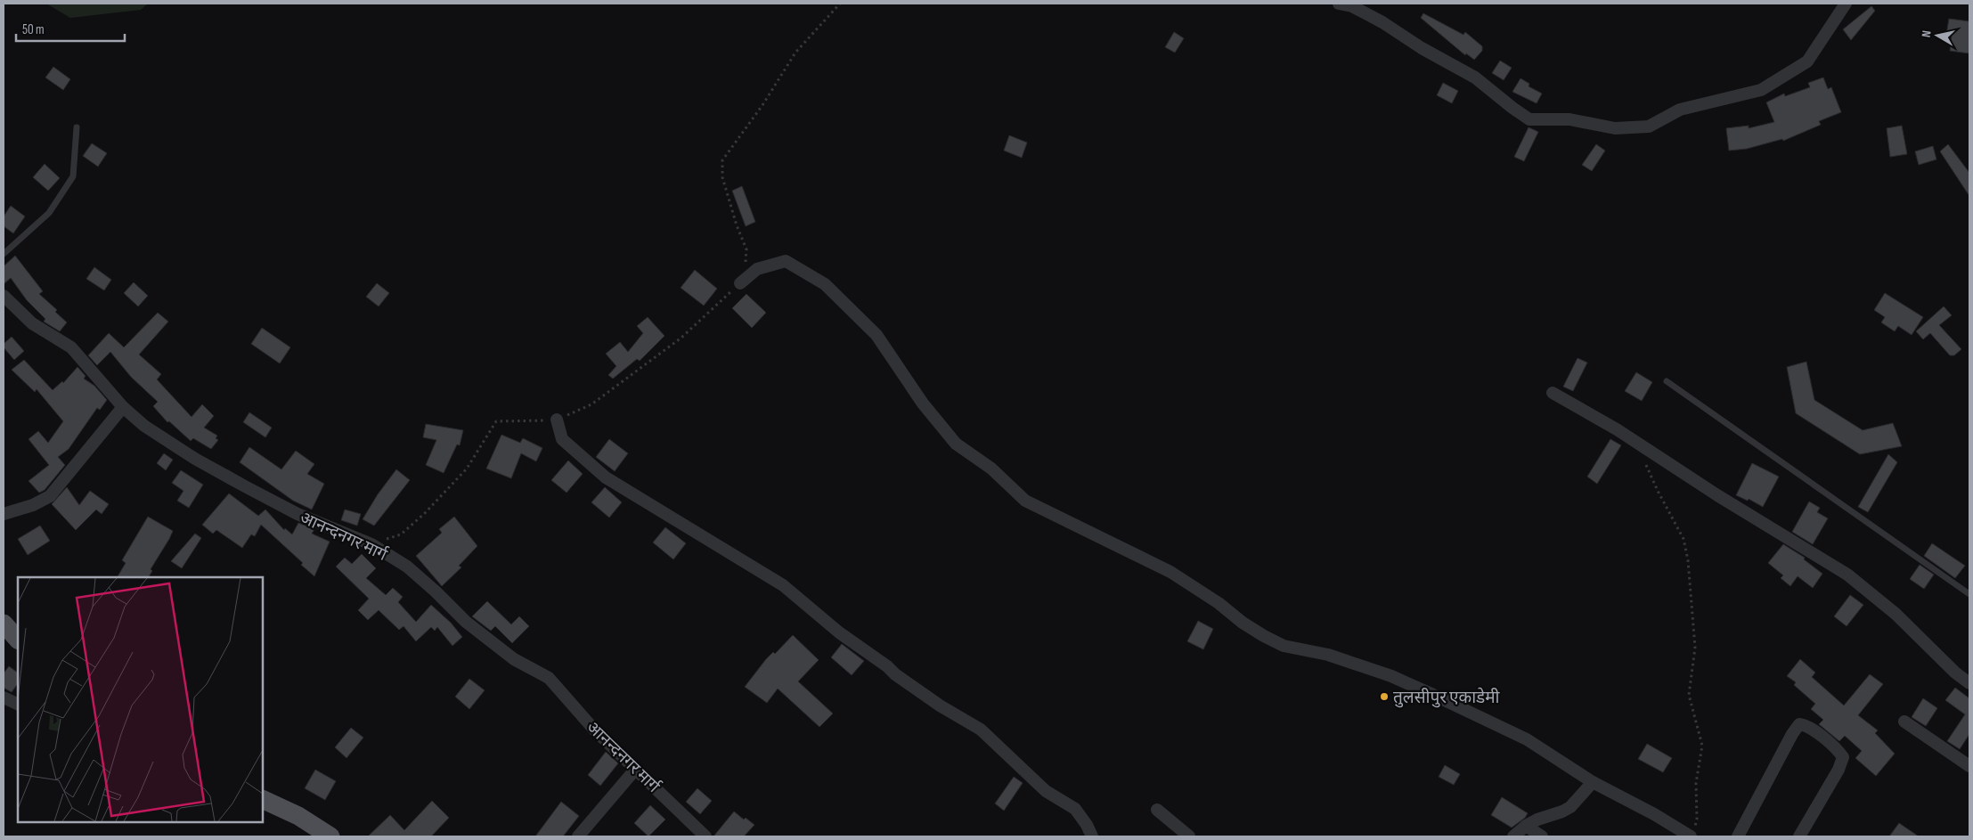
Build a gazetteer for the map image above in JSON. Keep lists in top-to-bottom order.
{
  "streets": {
    "street": ["आनन्दनगर मार्ग"]
  },
  "places": ["तुलसीपुर एकाडेमी"],
  "scale_bar": "50 m",
  "north": "left"
}
